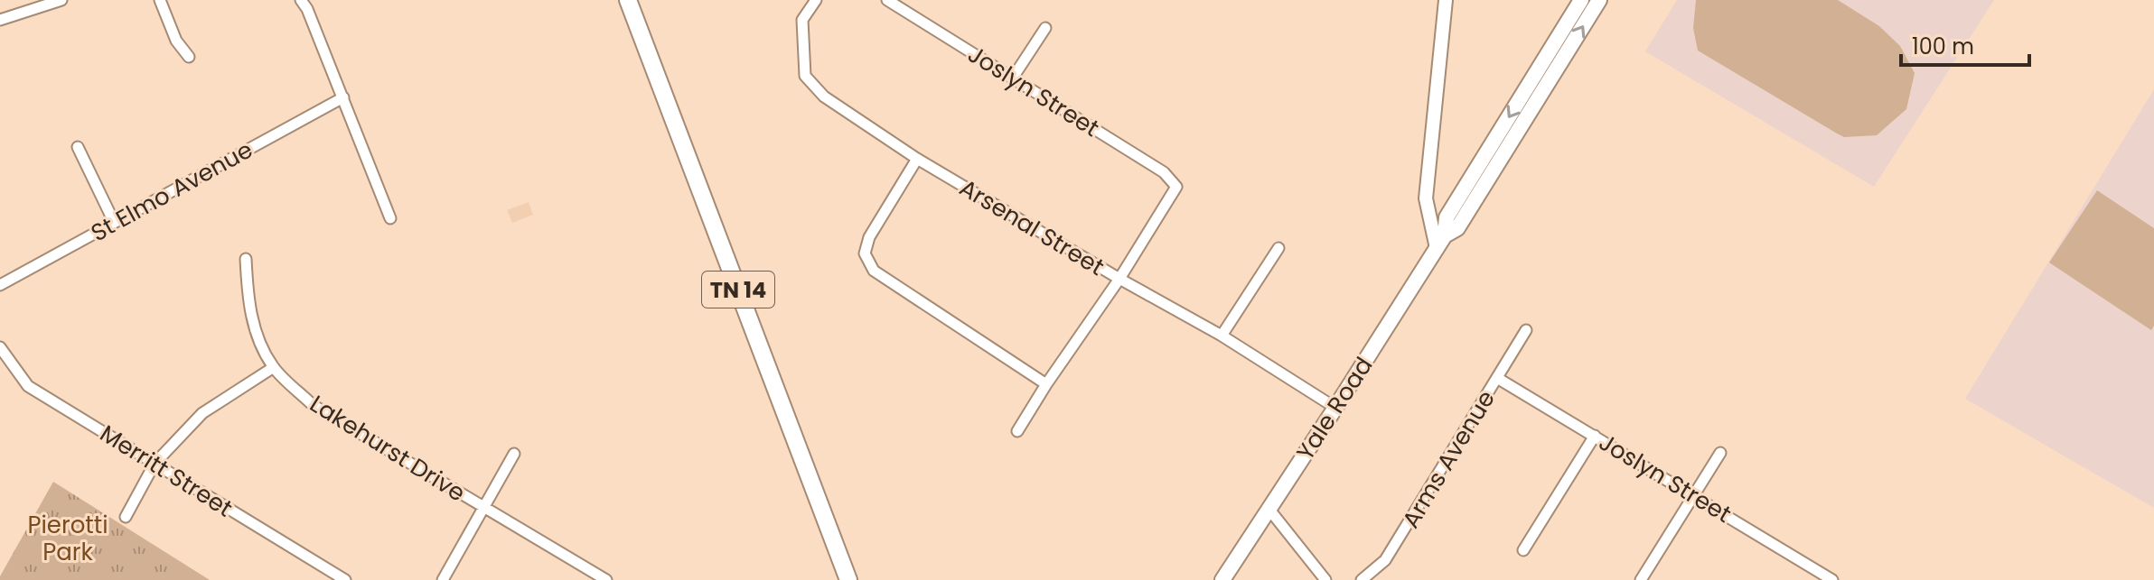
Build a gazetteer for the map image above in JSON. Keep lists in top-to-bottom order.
{
  "streets": {
    "main road": ["TN 14", "Yale Road"],
    "street": [
      "Joslyn Street",
      "St Elmo Avenue",
      "Arsenal Street",
      "Lakehurst Drive",
      "Arms Avenue",
      "Merritt Street"
    ]
  },
  "crossings": [
    ["Joslyn Street", "Arsenal Street"],
    ["Joslyn Street", "Arms Avenue"],
    ["Arsenal Street", "Yale Road"]
  ],
  "parks": ["Pierotti Park"],
  "scale_bar": "100 m"
}
